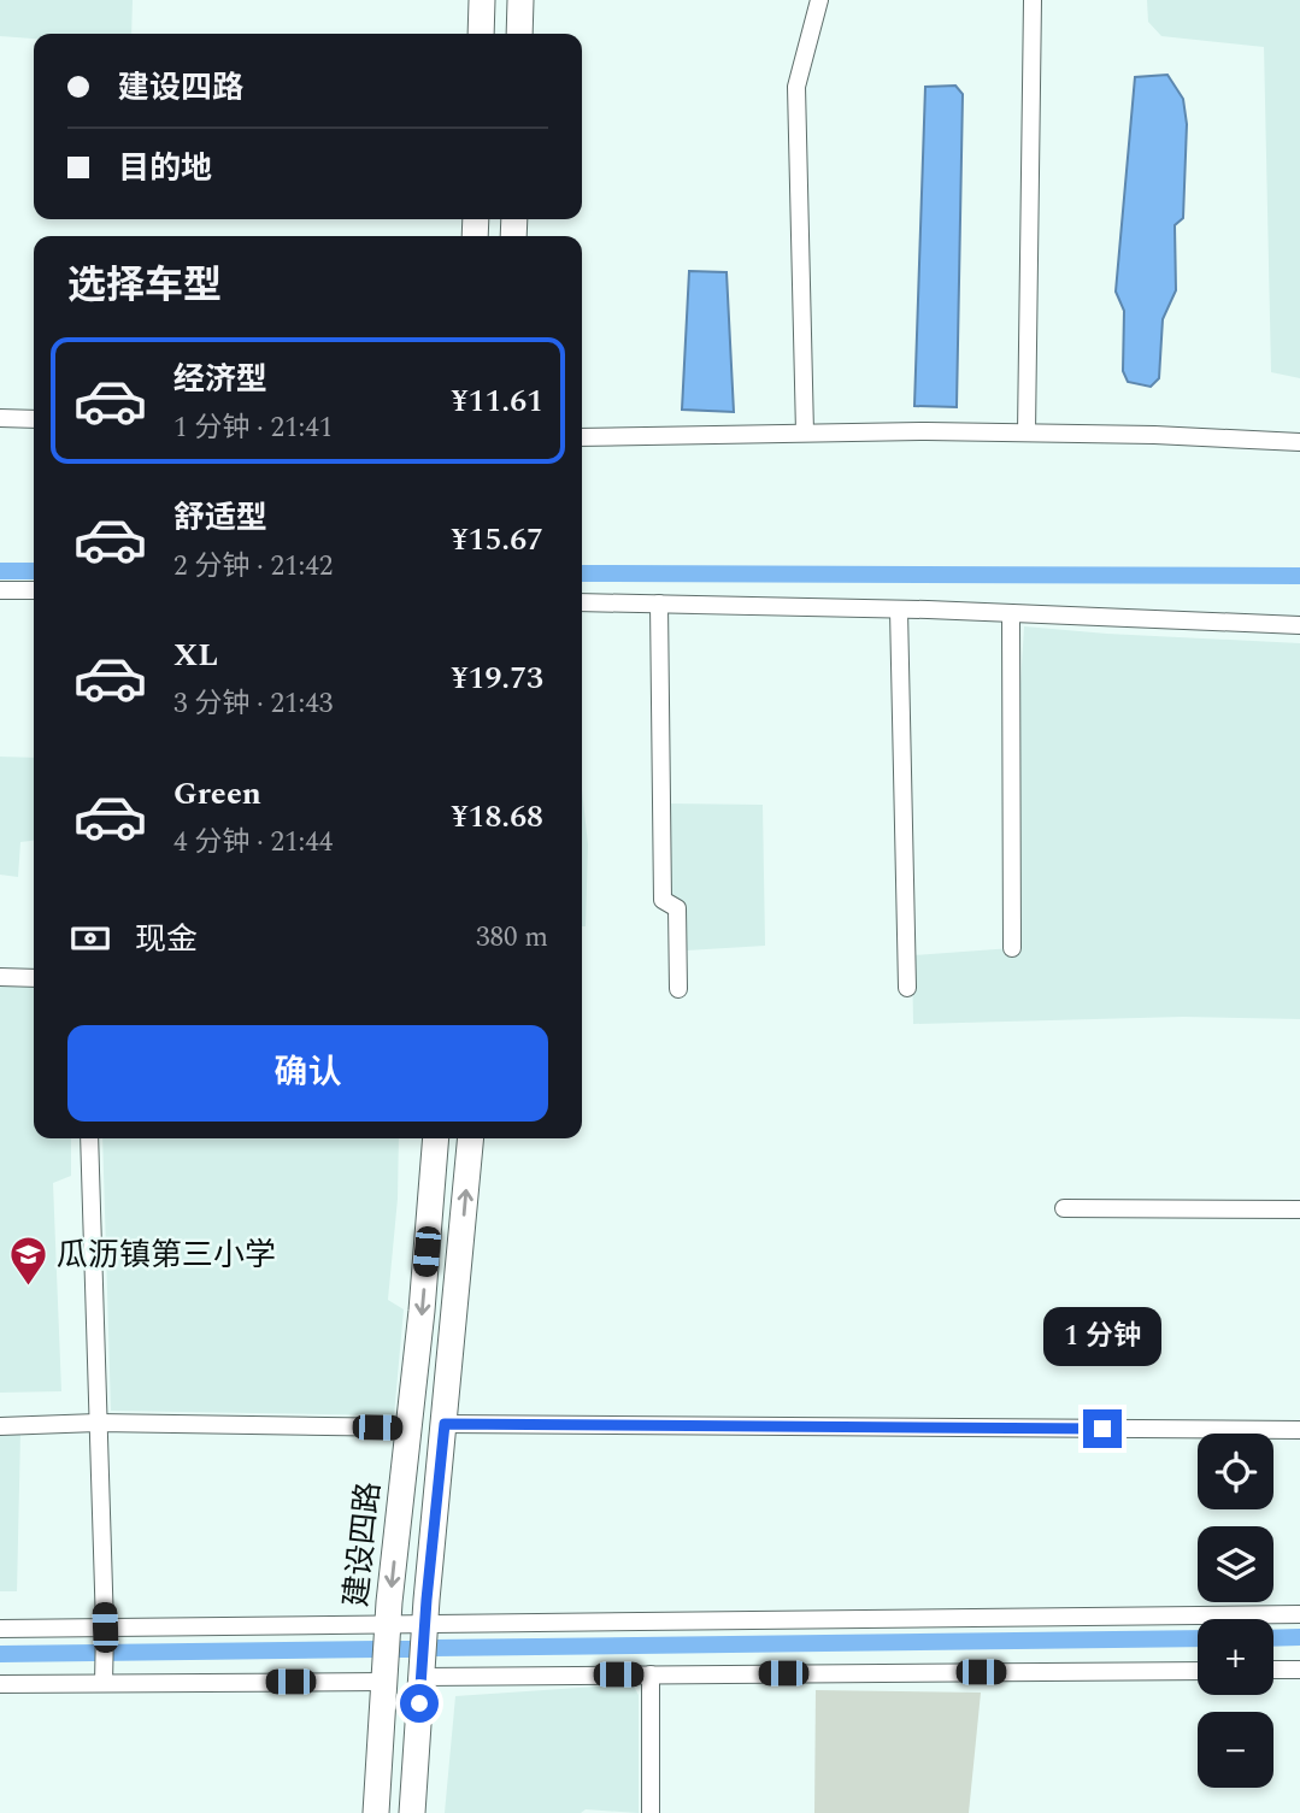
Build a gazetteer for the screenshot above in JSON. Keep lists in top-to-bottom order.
{
  "streets": {
    "main road": ["建设四路"]
  },
  "places": {
    "school or university": ["瓜沥镇第三小学"]
  },
  "page": {
    "banner": ["建设四路", "目的地"],
    "heading": "选择车型",
    "list": [
      {
        "name": "经济型",
        "note": "1 分钟 · 21:41",
        "value": "¥11.61"
      },
      {
        "name": "舒适型",
        "note": "2 分钟 · 21:42",
        "value": "¥15.67"
      },
      {
        "name": "XL",
        "note": "3 分钟 · 21:43",
        "value": "¥19.73"
      },
      {
        "name": "Green",
        "note": "4 分钟 · 21:44",
        "value": "¥18.68"
      }
    ],
    "pay": ["现金", "380 m"],
    "buttons": "确认",
    "bubble": "1 分钟",
    "map_buttons": ["+", "−"]
  }
}
